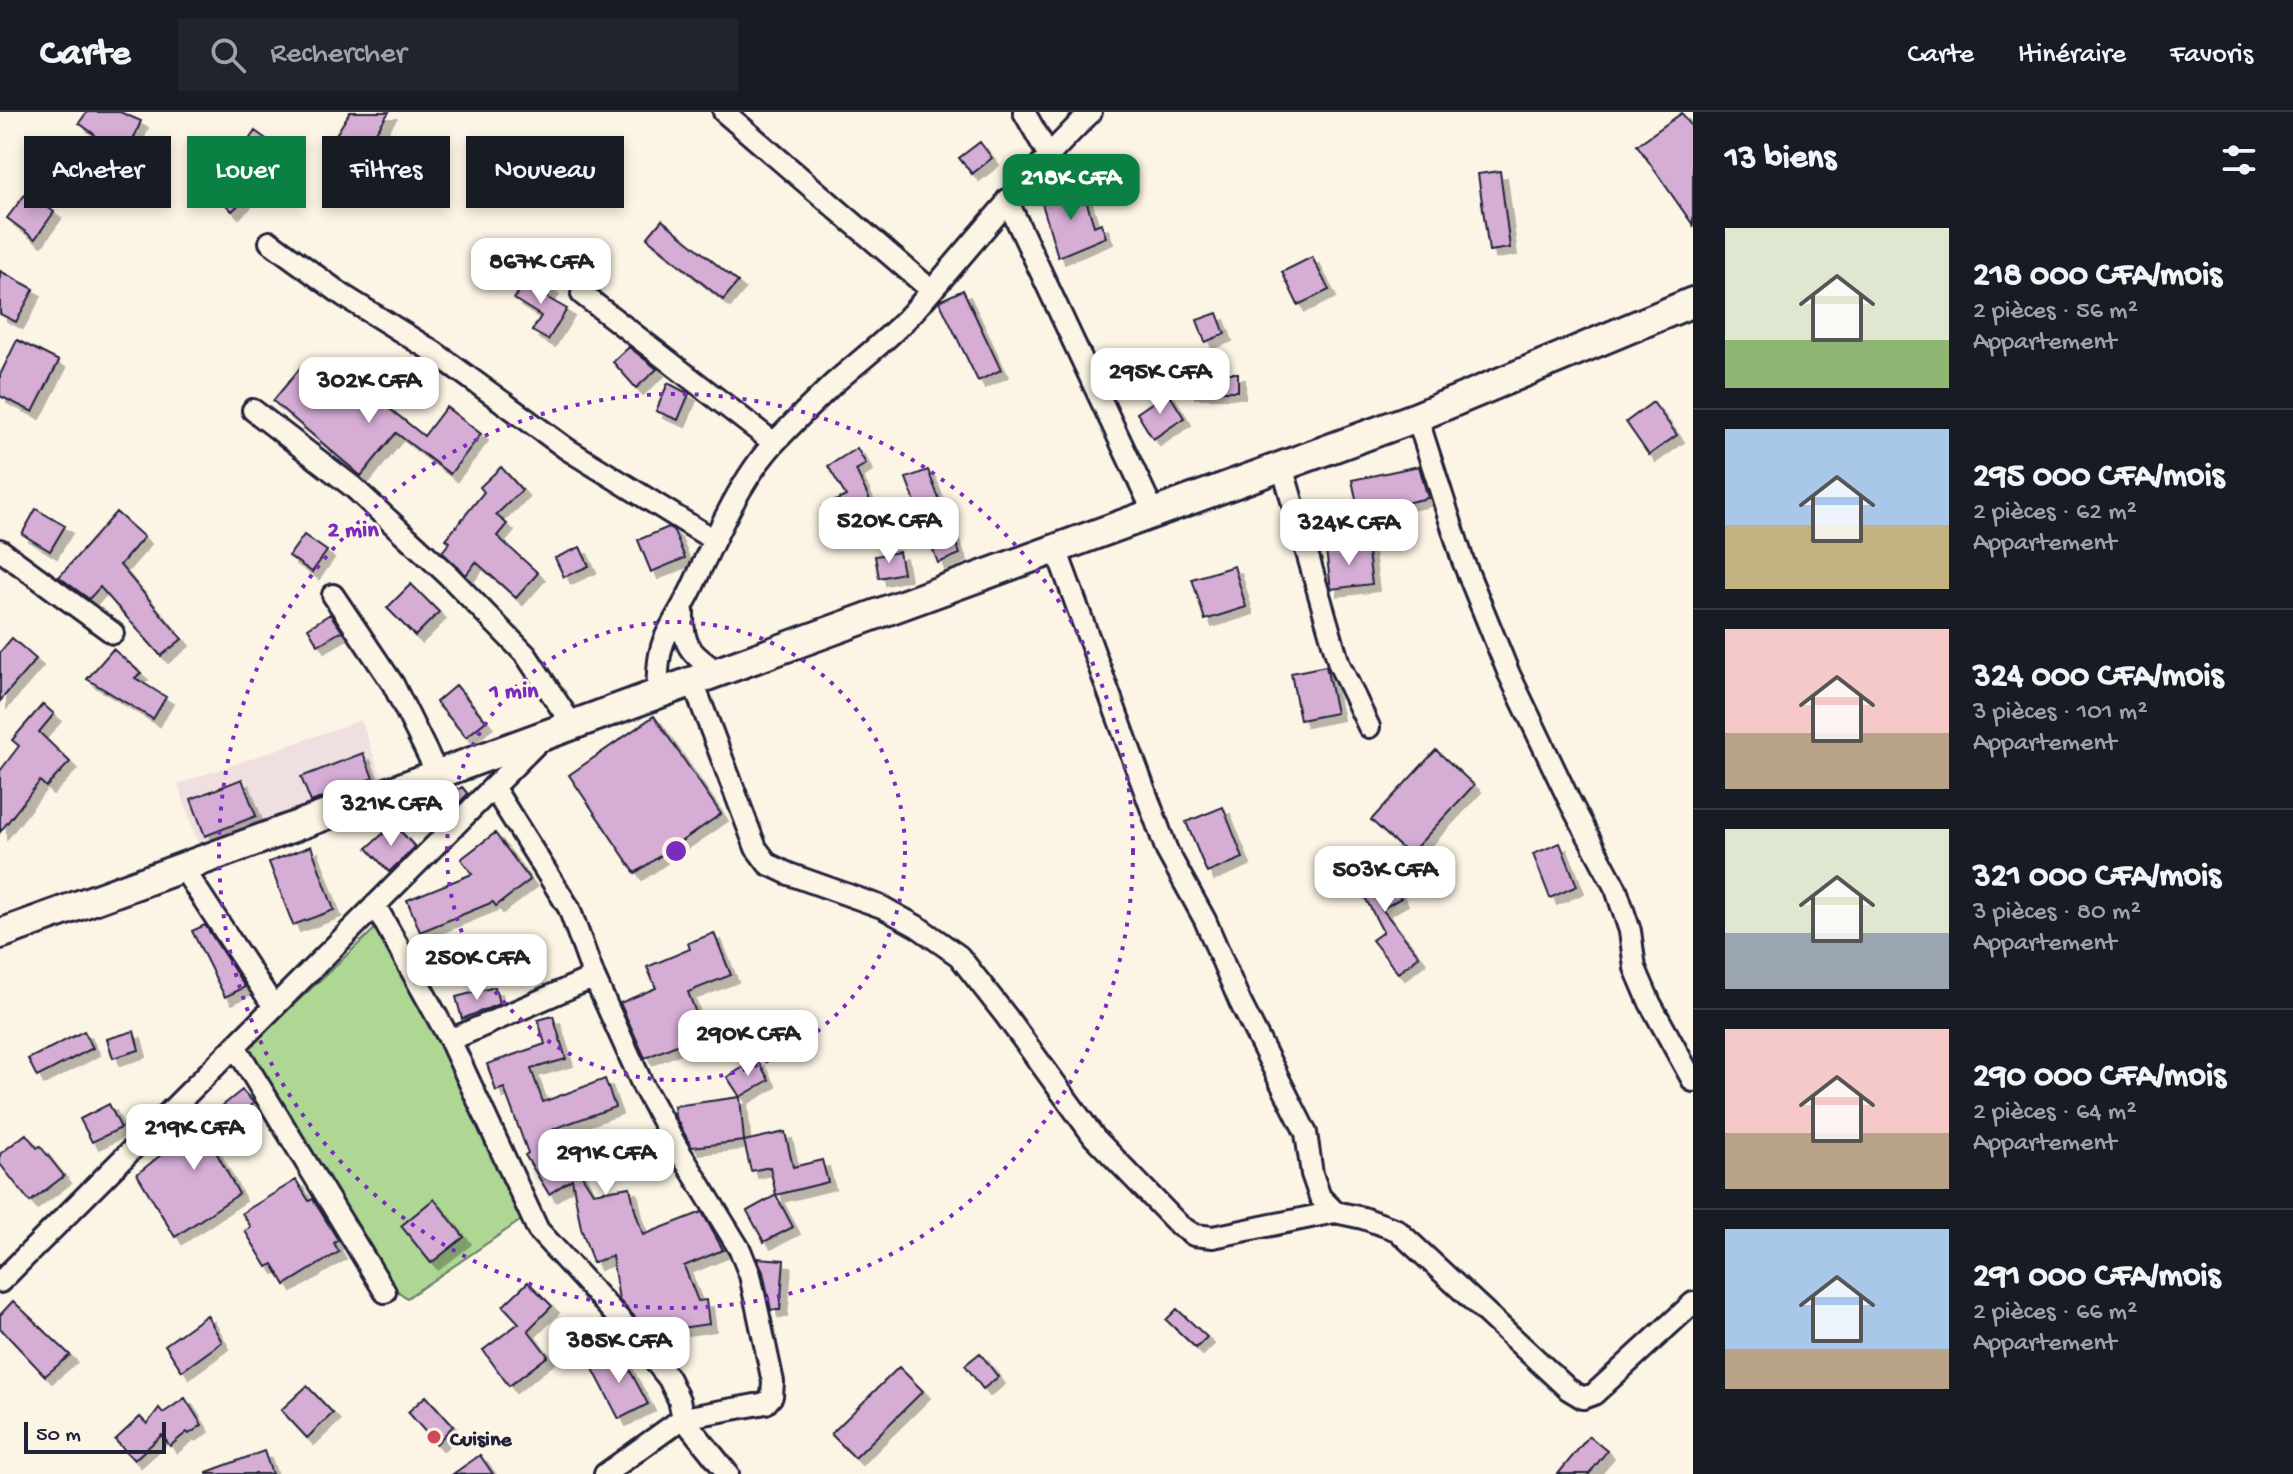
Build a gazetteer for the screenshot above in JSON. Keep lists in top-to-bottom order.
{
  "places": ["Cuisine"],
  "scale_bar": "50 m",
  "page": {
    "header": "Carte",
    "search": "Rechercher",
    "nav": ["Carte", "Itinéraire", "Favoris"],
    "heading": "13 biens",
    "chip": [
      "Acheter",
      "Louer",
      "Filtres",
      "Nouveau"
    ],
    "price": [
      "218K CFA",
      "867K CFA",
      "295K CFA",
      "302K CFA",
      "520K CFA",
      "324K CFA",
      "321K CFA",
      "503K CFA",
      "250K CFA",
      "290K CFA",
      "219K CFA",
      "291K CFA",
      "385K CFA"
    ],
    "list": [
      {
        "name": "218 000 CFA/mois",
        "note": "2 pièces · 56 m² · Appartement"
      },
      {
        "name": "295 000 CFA/mois",
        "note": "2 pièces · 62 m² · Appartement"
      },
      {
        "name": "324 000 CFA/mois",
        "note": "3 pièces · 101 m² · Appartement"
      },
      {
        "name": "321 000 CFA/mois",
        "note": "3 pièces · 80 m² · Appartement"
      },
      {
        "name": "290 000 CFA/mois",
        "note": "2 pièces · 64 m² · Appartement"
      },
      {
        "name": "291 000 CFA/mois",
        "note": "2 pièces · 66 m² · Appartement"
      }
    ],
    "scale": "50 m"
  },
  "rings": ["2 min", "1 min"]
}
